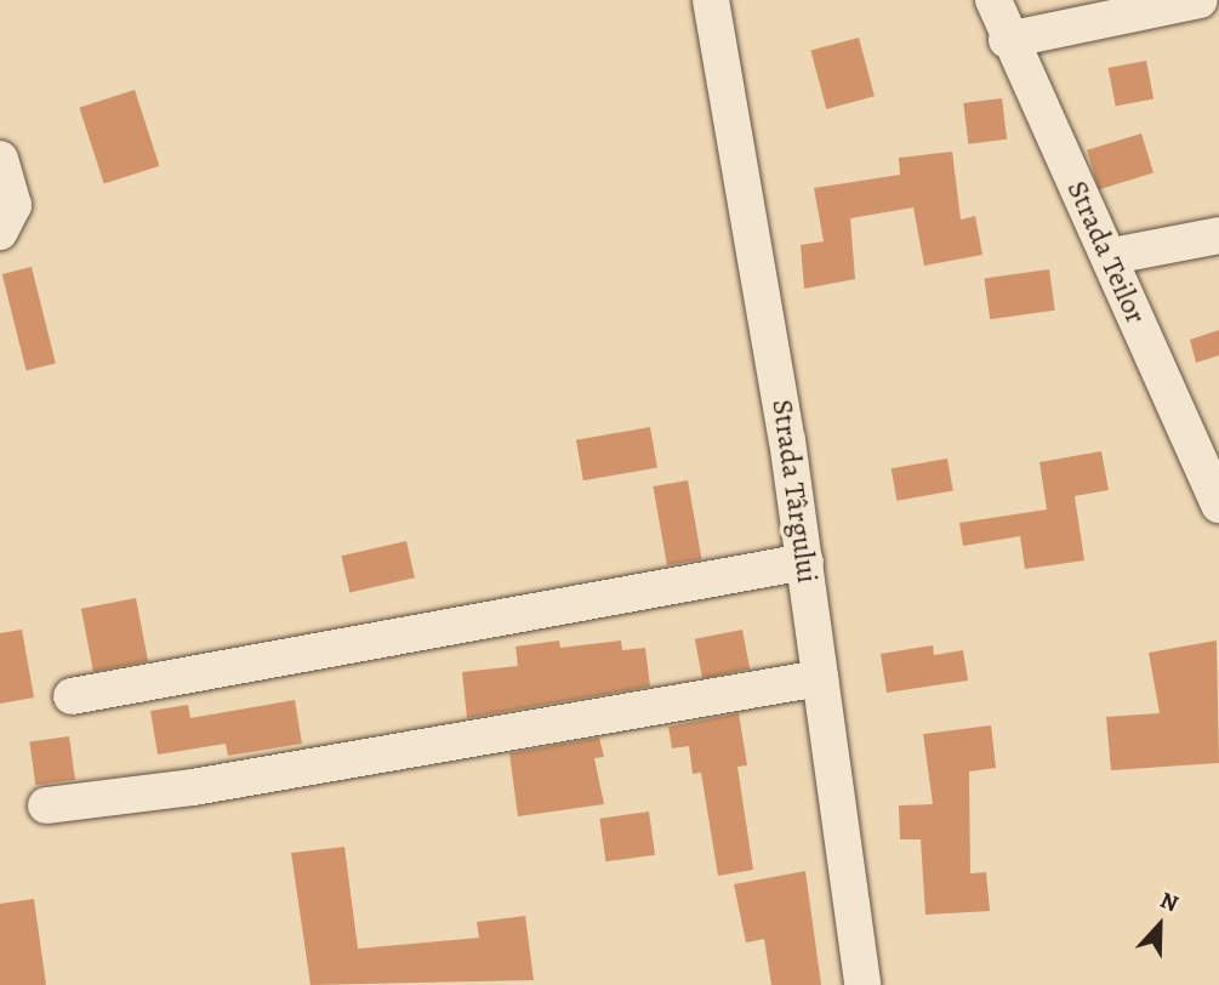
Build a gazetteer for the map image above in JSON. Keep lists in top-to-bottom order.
{
  "streets": {
    "street": ["Strada Teilor", "Strada Târgului"]
  },
  "north": "top"
}
